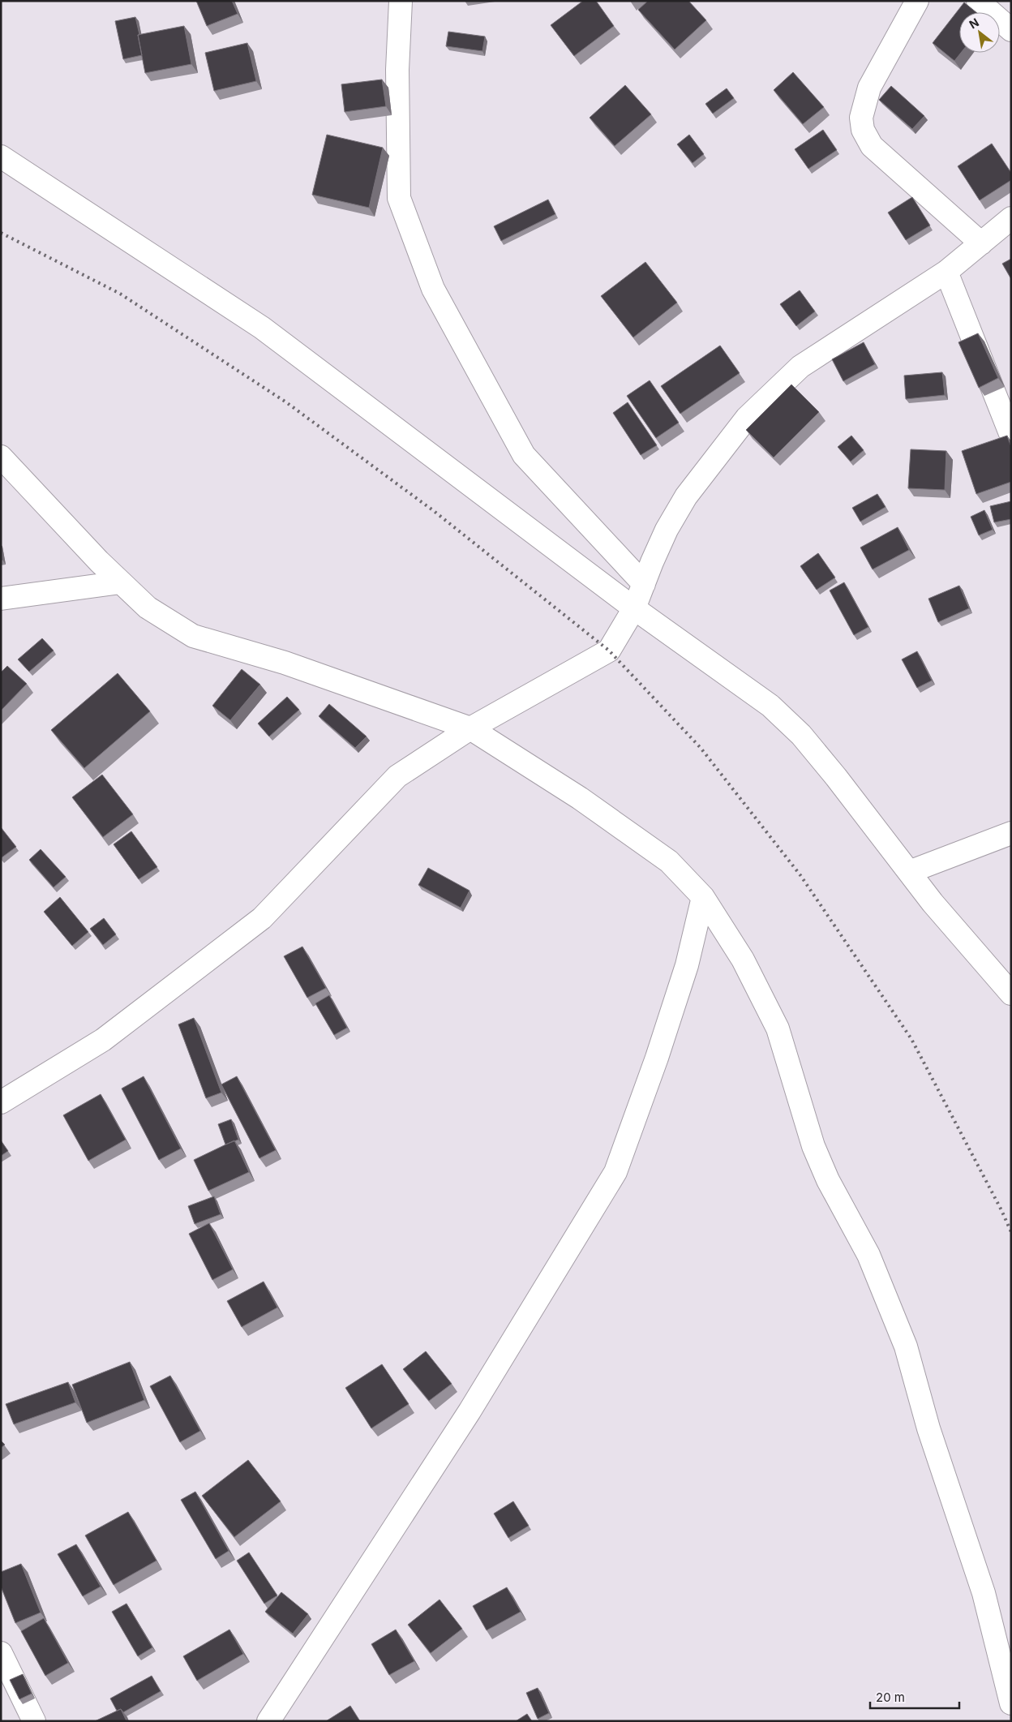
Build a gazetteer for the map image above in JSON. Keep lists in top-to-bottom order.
{
  "scale_bar": "20 m",
  "north": "top left"
}
